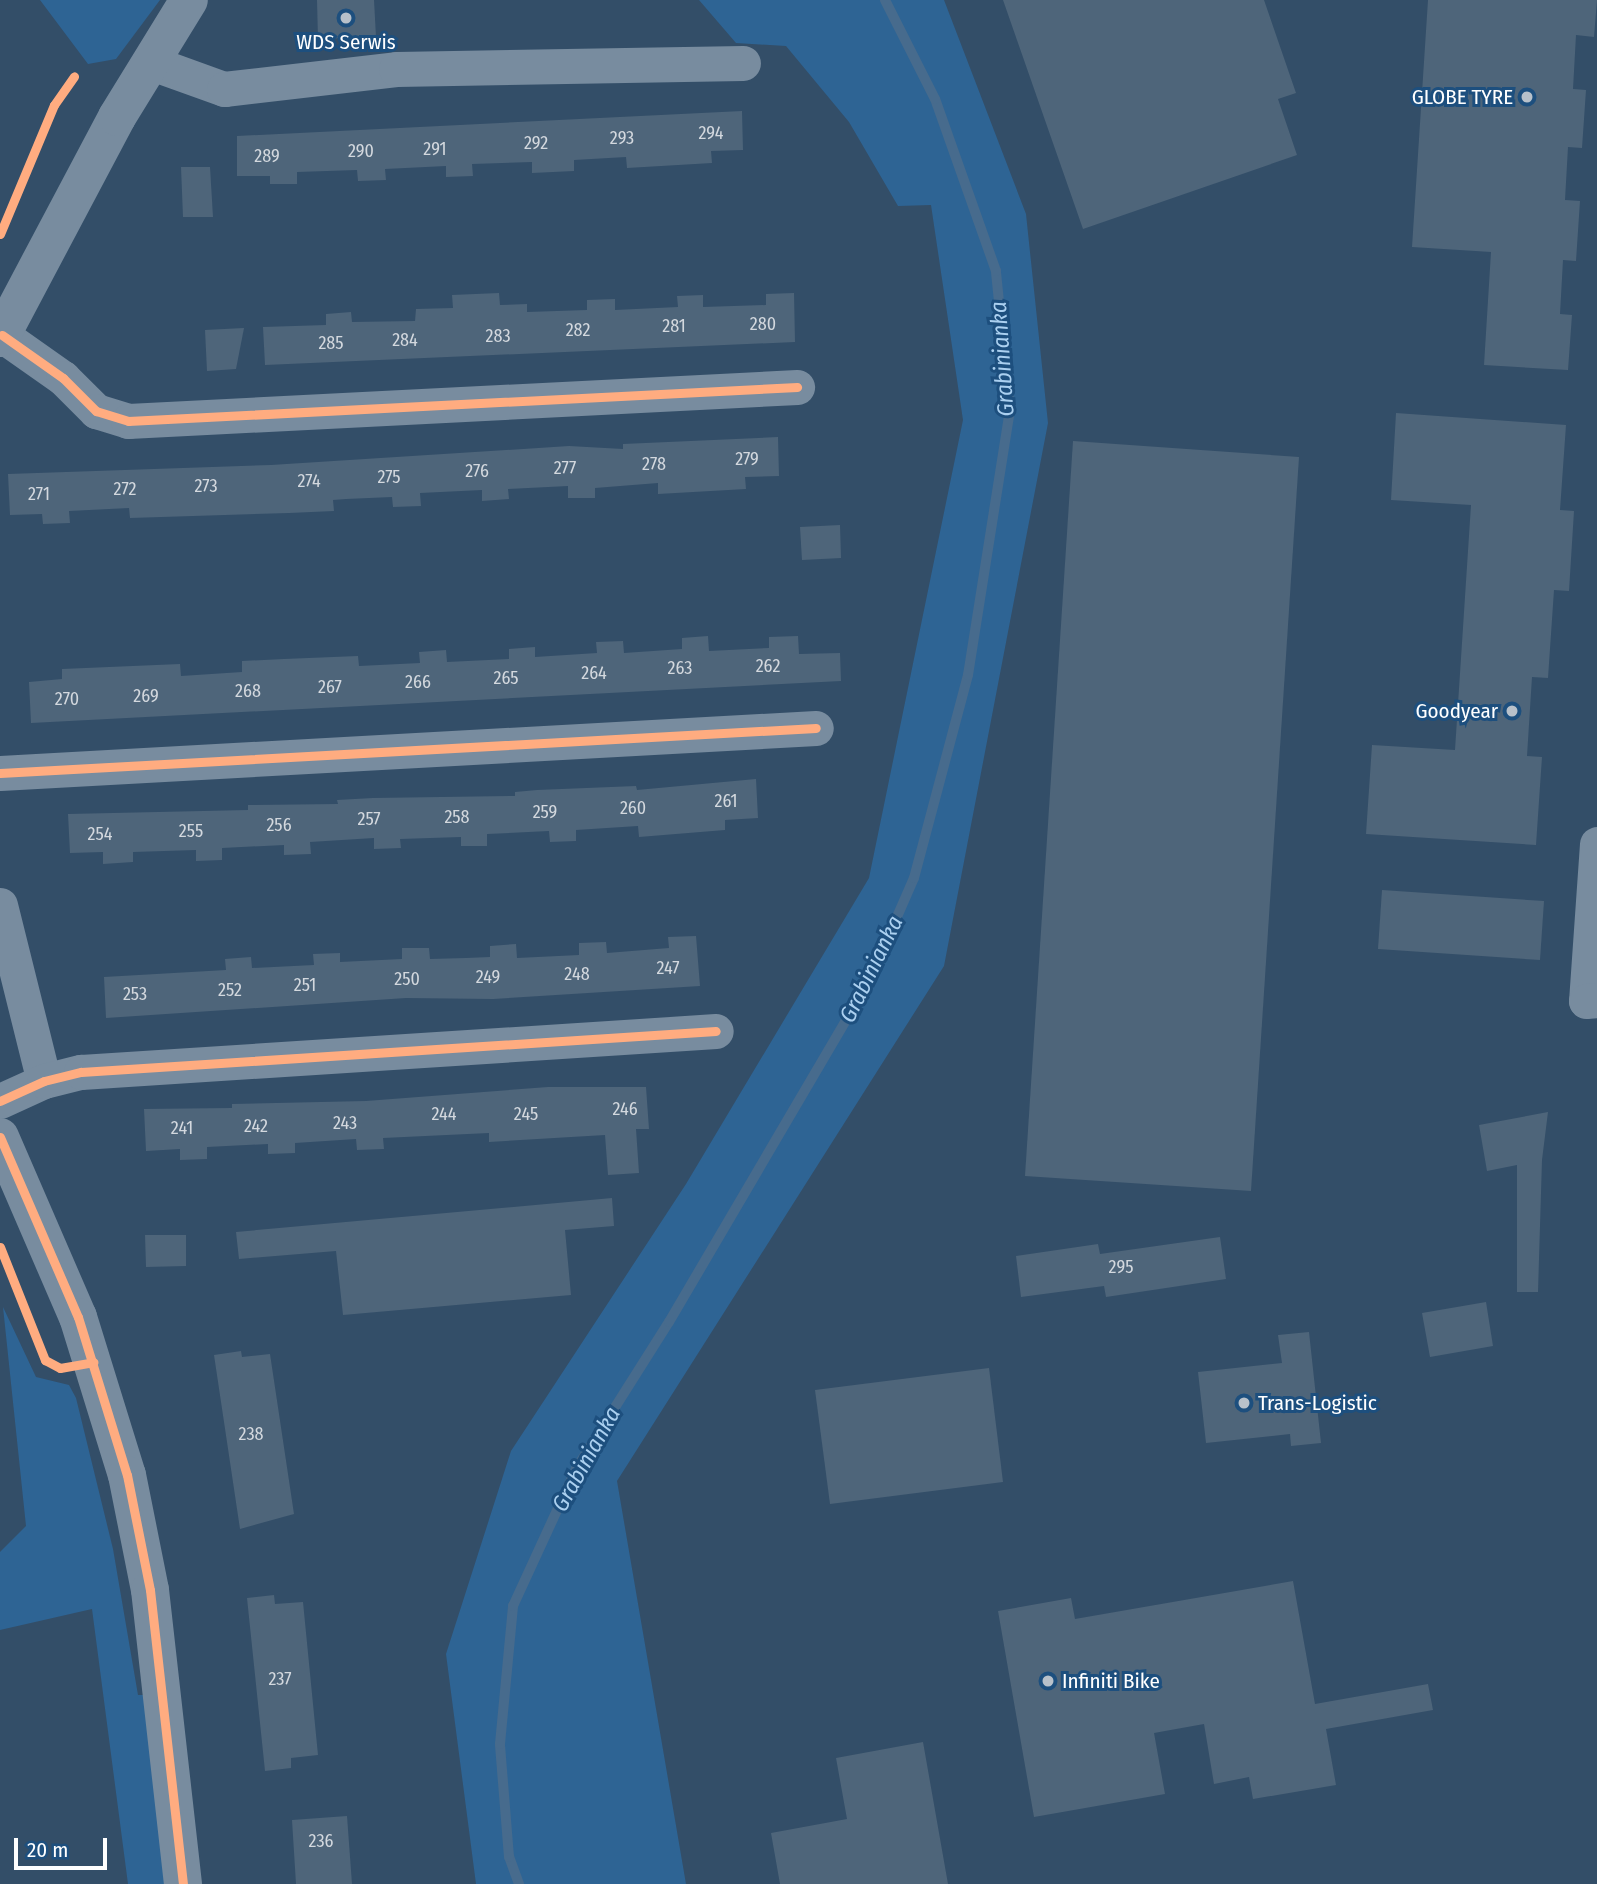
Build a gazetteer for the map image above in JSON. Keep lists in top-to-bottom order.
{
  "water": ["Grabinianka"],
  "places": [
    "WDS Serwis",
    "GLOBE TYRE",
    "Goodyear",
    "Trans-Logistic",
    "Infiniti Bike"
  ],
  "house_numbers": [
    "294",
    "293",
    "292",
    "291",
    "290",
    "289",
    "280",
    "281",
    "282",
    "283",
    "284",
    "285",
    "279",
    "278",
    "277",
    "276",
    "275",
    "274",
    "273",
    "272",
    "271",
    "262",
    "263",
    "264",
    "265",
    "266",
    "267",
    "268",
    "269",
    "270",
    "261",
    "260",
    "259",
    "258",
    "257",
    "256",
    "255",
    "254",
    "247",
    "248",
    "249",
    "250",
    "251",
    "252",
    "253",
    "246",
    "244",
    "245",
    "243",
    "242",
    "241",
    "295",
    "238",
    "237",
    "236"
  ],
  "scale_bar": "20 m"
}
